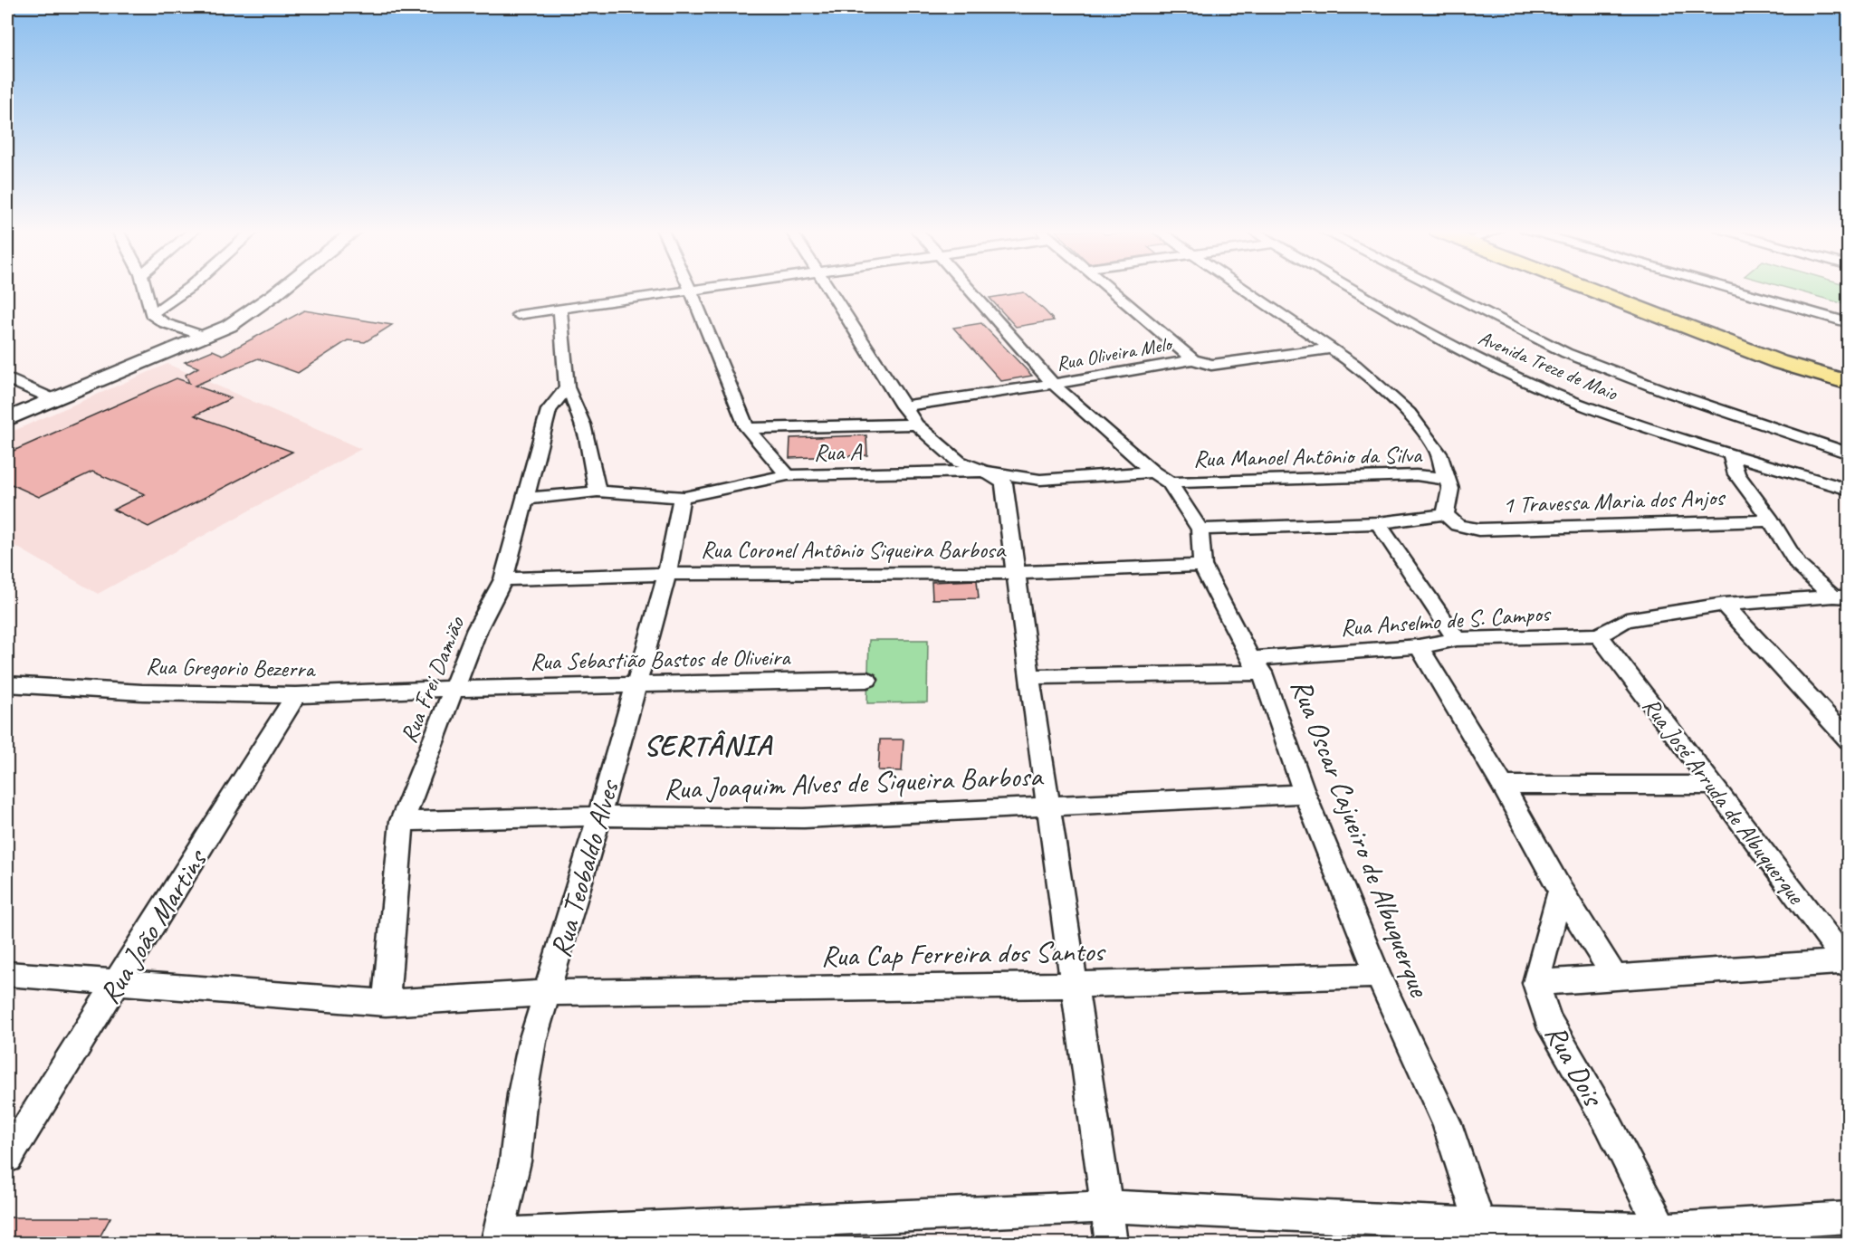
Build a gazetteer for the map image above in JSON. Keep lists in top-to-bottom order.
{
  "streets": {
    "street": [
      "Rua Oliveira Melo",
      "Avenida Treze de Maio",
      "Rua A",
      "Rua Manoel Antônio da Silva",
      "1 Travessa Maria dos Anjos",
      "Rua Coronel Antônio Siqueira Barbosa",
      "Rua Anselmo de S. Campos",
      "Rua Sebastião Bastos de Oliveira",
      "Rua Gregorio Bezerra",
      "Rua Frei Damião",
      "Rua Joaquim Alves de Siqueira Barbosa",
      "Rua José Arruda de Albuquerque",
      "Rua Oscar Cajueiro de Albuquerque",
      "Rua Teobaldo Alves",
      "Rua João Martins",
      "Rua Cap Ferreira dos Santos",
      "Rua Dois"
    ]
  },
  "crossings": [
    ["Rua Oliveira Melo", "Rua Oscar Cajueiro de Albuquerque"],
    ["Rua A", "Rua Manoel Antônio da Silva"],
    ["Rua A", "Rua Frei Damião"],
    ["Rua A", "Rua Oscar Cajueiro de Albuquerque"],
    ["Rua A", "Rua Teobaldo Alves"],
    ["Rua Manoel Antônio da Silva", "Rua Oscar Cajueiro de Albuquerque"],
    ["1 Travessa Maria dos Anjos", "Rua Oscar Cajueiro de Albuquerque"],
    ["Rua Coronel Antônio Siqueira Barbosa", "Rua Frei Damião"],
    ["Rua Coronel Antônio Siqueira Barbosa", "Rua Oscar Cajueiro de Albuquerque"],
    ["Rua Coronel Antônio Siqueira Barbosa", "Rua Teobaldo Alves"],
    ["Rua Anselmo de S. Campos", "Rua José Arruda de Albuquerque"],
    ["Rua Anselmo de S. Campos", "Rua Oscar Cajueiro de Albuquerque"],
    ["Rua Sebastião Bastos de Oliveira", "Rua Gregorio Bezerra"],
    ["Rua Sebastião Bastos de Oliveira", "Rua Frei Damião"],
    ["Rua Sebastião Bastos de Oliveira", "Rua Teobaldo Alves"],
    ["Rua Gregorio Bezerra", "Rua Frei Damião"],
    ["Rua Gregorio Bezerra", "Rua João Martins"],
    ["Rua Frei Damião", "Rua Joaquim Alves de Siqueira Barbosa"],
    ["Rua Frei Damião", "Rua Cap Ferreira dos Santos"],
    ["Rua Joaquim Alves de Siqueira Barbosa", "Rua Oscar Cajueiro de Albuquerque"],
    ["Rua Joaquim Alves de Siqueira Barbosa", "Rua Teobaldo Alves"],
    ["Rua Oscar Cajueiro de Albuquerque", "Rua Cap Ferreira dos Santos"],
    ["Rua Teobaldo Alves", "Rua Cap Ferreira dos Santos"],
    ["Rua João Martins", "Rua Cap Ferreira dos Santos"]
  ],
  "districts": ["SERTÂNIA"]
}
